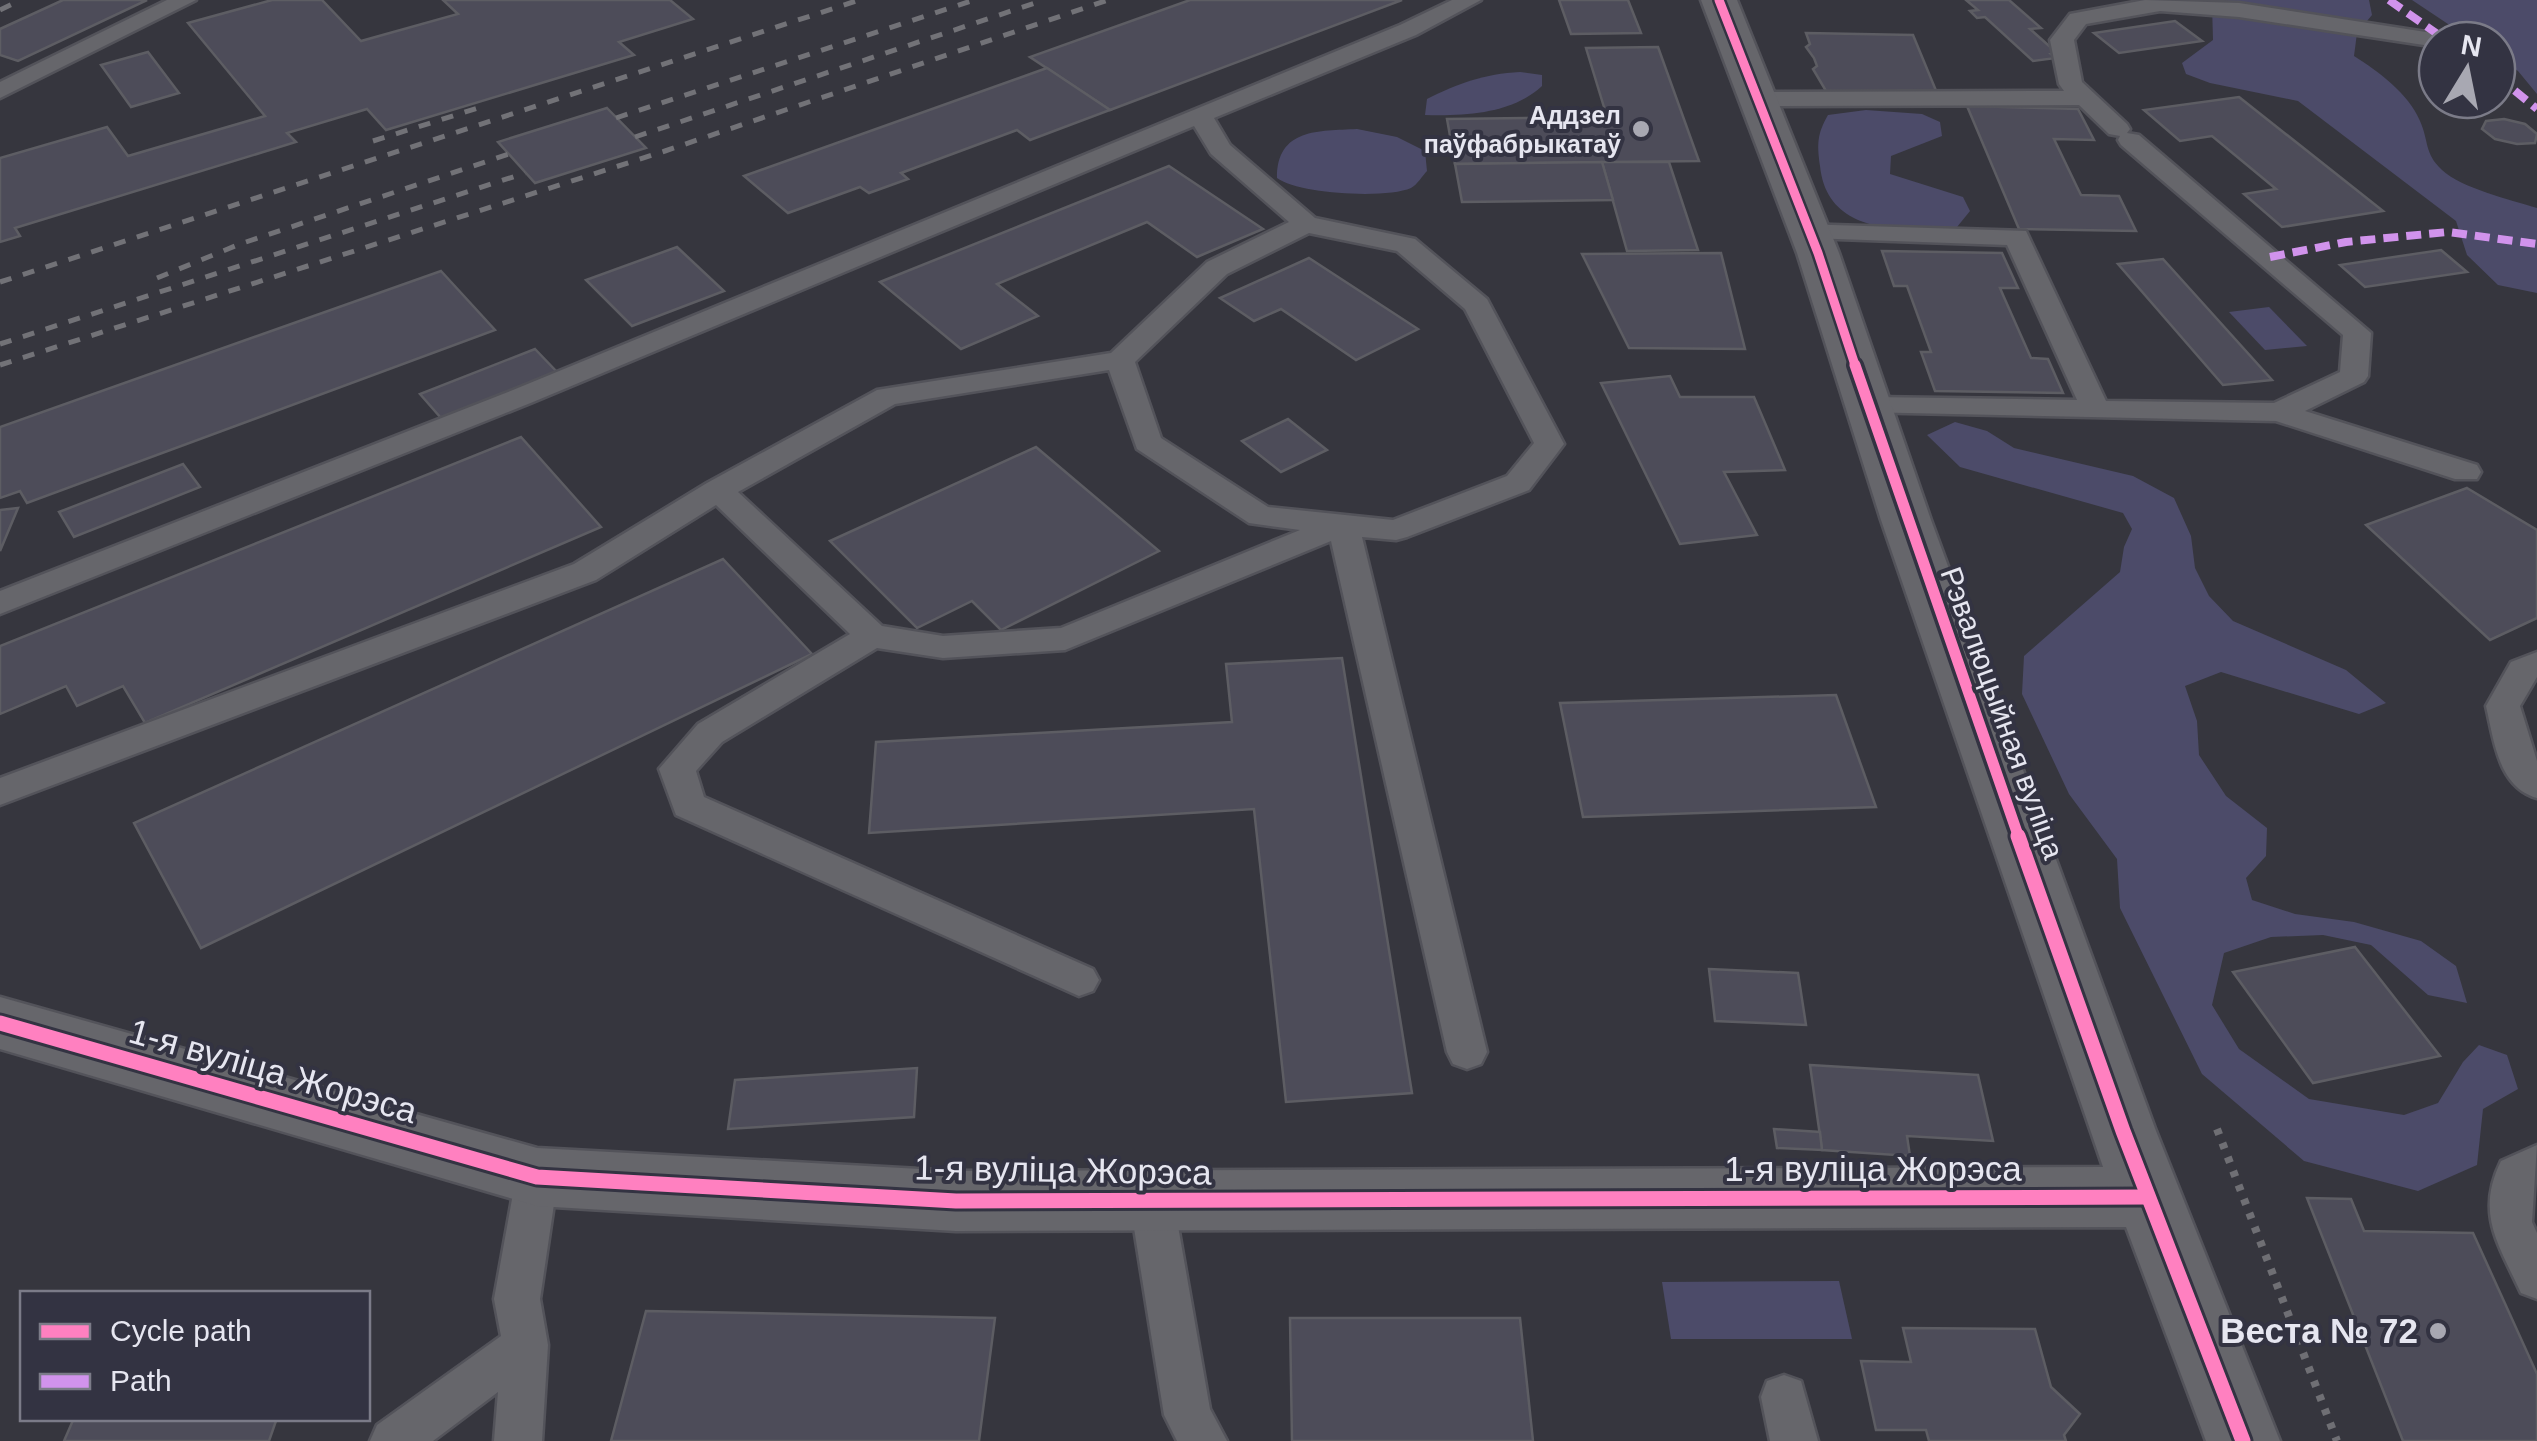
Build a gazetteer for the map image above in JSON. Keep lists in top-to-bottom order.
{
  "streets": {
    "street": ["Рэвалюцыйная вуліца", "1-я вуліца Жорэса"]
  },
  "crossings": [
    ["Рэвалюцыйная вуліца", "1-я вуліца Жорэса"]
  ],
  "places": ["Аддзел паўфабрыкатаў", "Веста № 72"],
  "legend": ["Cycle path", "Path"],
  "north": "top"
}
